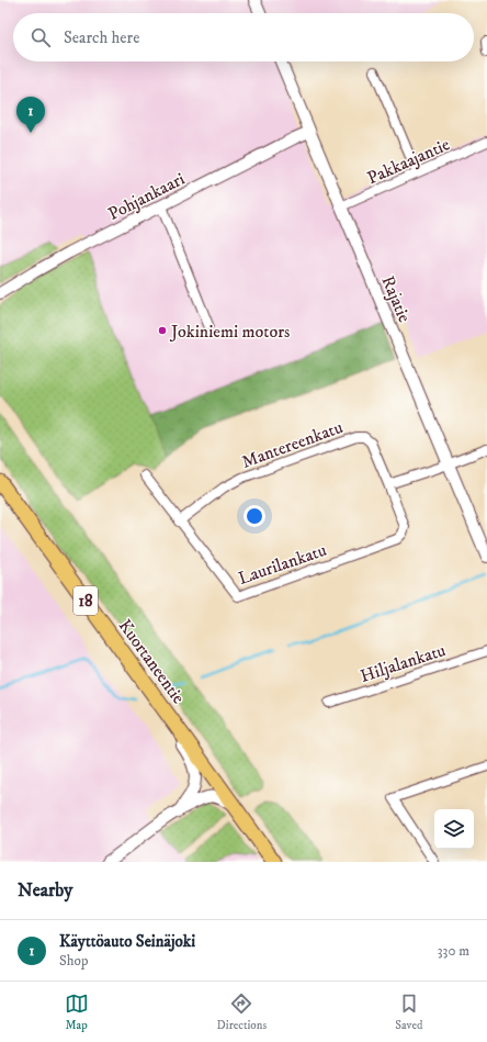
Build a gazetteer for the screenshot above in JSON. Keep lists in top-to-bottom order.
{
  "streets": {
    "highway": ["18", "Kuortaneentie"],
    "street": [
      "Pakkaajantie",
      "Pohjankaari",
      "Rajatie",
      "Mantereenkatu",
      "Laurilankatu",
      "Hiljalankatu"
    ]
  },
  "crossings": [
    ["Pakkaajantie", "Rajatie"],
    ["Pohjankaari", "Rajatie"],
    ["Mantereenkatu", "Laurilankatu"]
  ],
  "places": ["Jokiniemi motors"],
  "page": {
    "search": "Search here",
    "pins": "1",
    "heading": "Nearby",
    "list": [
      {
        "mark": "1",
        "name": "Käyttöauto Seinäjoki",
        "note": "Shop",
        "value": "330 m"
      }
    ],
    "nav": ["Map", "Directions", "Saved"]
  }
}
